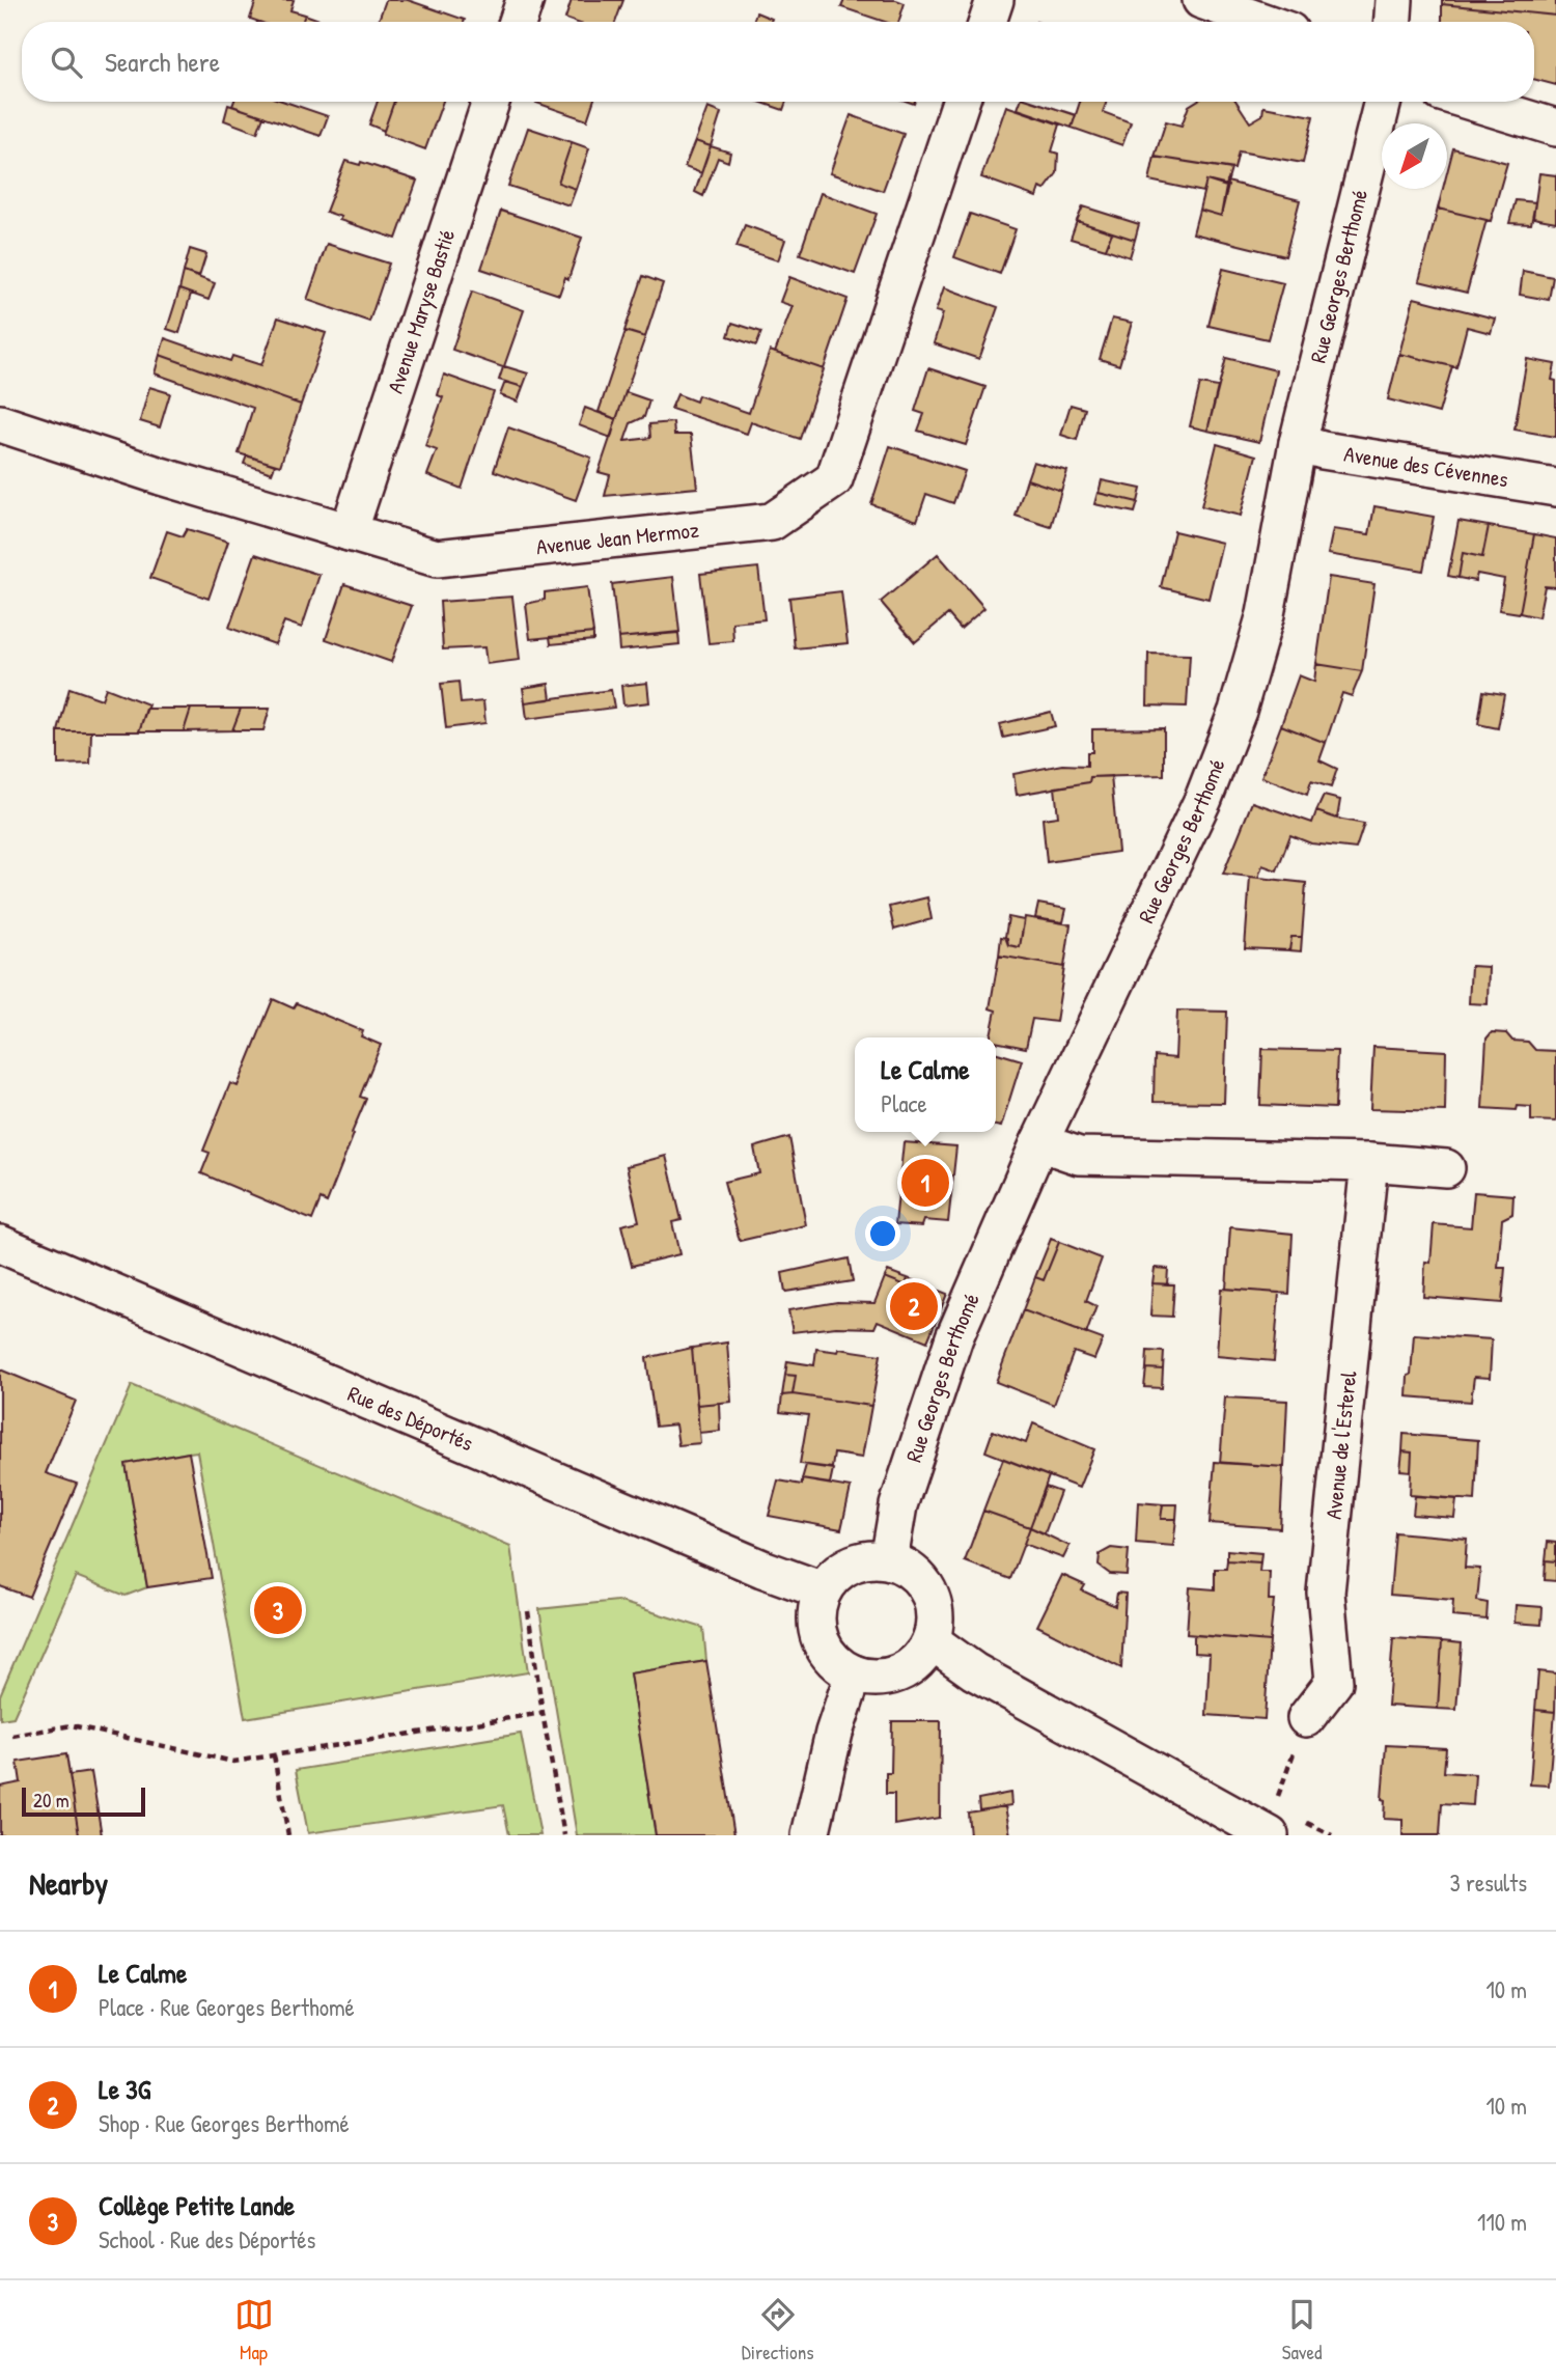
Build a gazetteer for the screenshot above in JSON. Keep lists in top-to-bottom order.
{
  "streets": {
    "street": [
      "Rue Georges Berthomé",
      "Avenue Maryse Bastié",
      "Avenue des Cévennes",
      "Avenue Jean Mermoz",
      "Rue des Déportés",
      "Avenue de l'Esterel"
    ]
  },
  "crossings": [
    ["Rue Georges Berthomé", "Avenue des Cévennes"],
    ["Rue Georges Berthomé", "Rue des Déportés"],
    ["Avenue Maryse Bastié", "Avenue Jean Mermoz"]
  ],
  "scale_bar": "20 m",
  "north": "bottom left",
  "page": {
    "search": "Search here",
    "popup": ["Le Calme", "Place"],
    "pins": ["1", "2", "3"],
    "scale": "20 m",
    "heading": ["Nearby", "3 results"],
    "list": [
      {
        "mark": "1",
        "name": "Le Calme",
        "note": "Place · Rue Georges Berthomé",
        "value": "10 m"
      },
      {
        "mark": "2",
        "name": "Le 3G",
        "note": "Shop · Rue Georges Berthomé",
        "value": "10 m"
      },
      {
        "mark": "3",
        "name": "Collège Petite Lande",
        "note": "School · Rue des Déportés",
        "value": "110 m"
      }
    ],
    "nav": ["Map", "Directions", "Saved"]
  }
}
